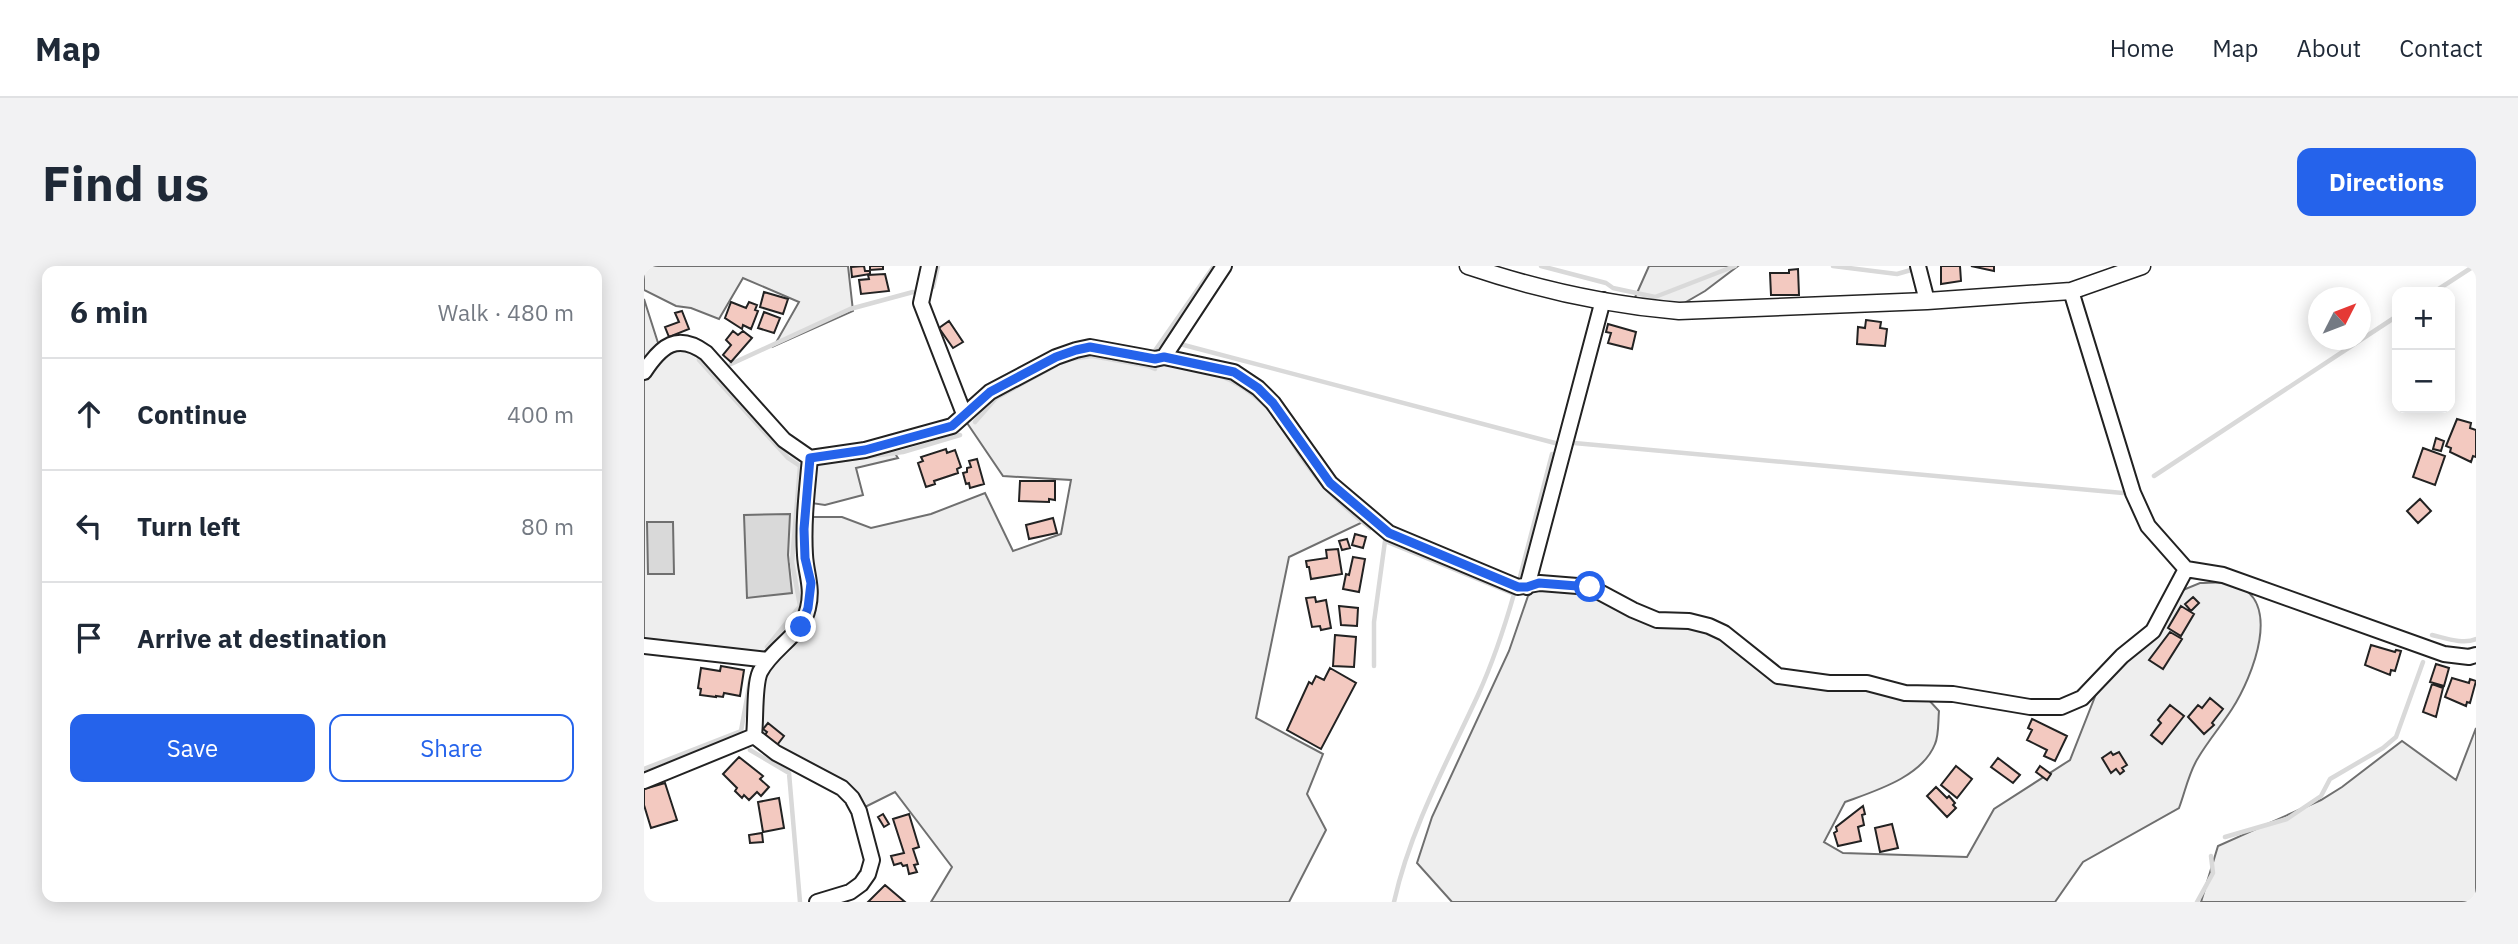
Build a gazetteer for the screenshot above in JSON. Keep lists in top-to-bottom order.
{
  "north": "top right",
  "page": {
    "header": "Map",
    "nav": [
      "Home",
      "Map",
      "About",
      "Contact"
    ],
    "buttons": [
      "Directions",
      ["Save", "Share"]
    ],
    "title": "Find us",
    "heading": ["6 min", "Walk · 480 m"],
    "map_buttons": ["+", "−"],
    "list": [
      ["Continue", "400 m"],
      ["Turn left", "80 m"],
      "Arrive at destination"
    ]
  }
}
